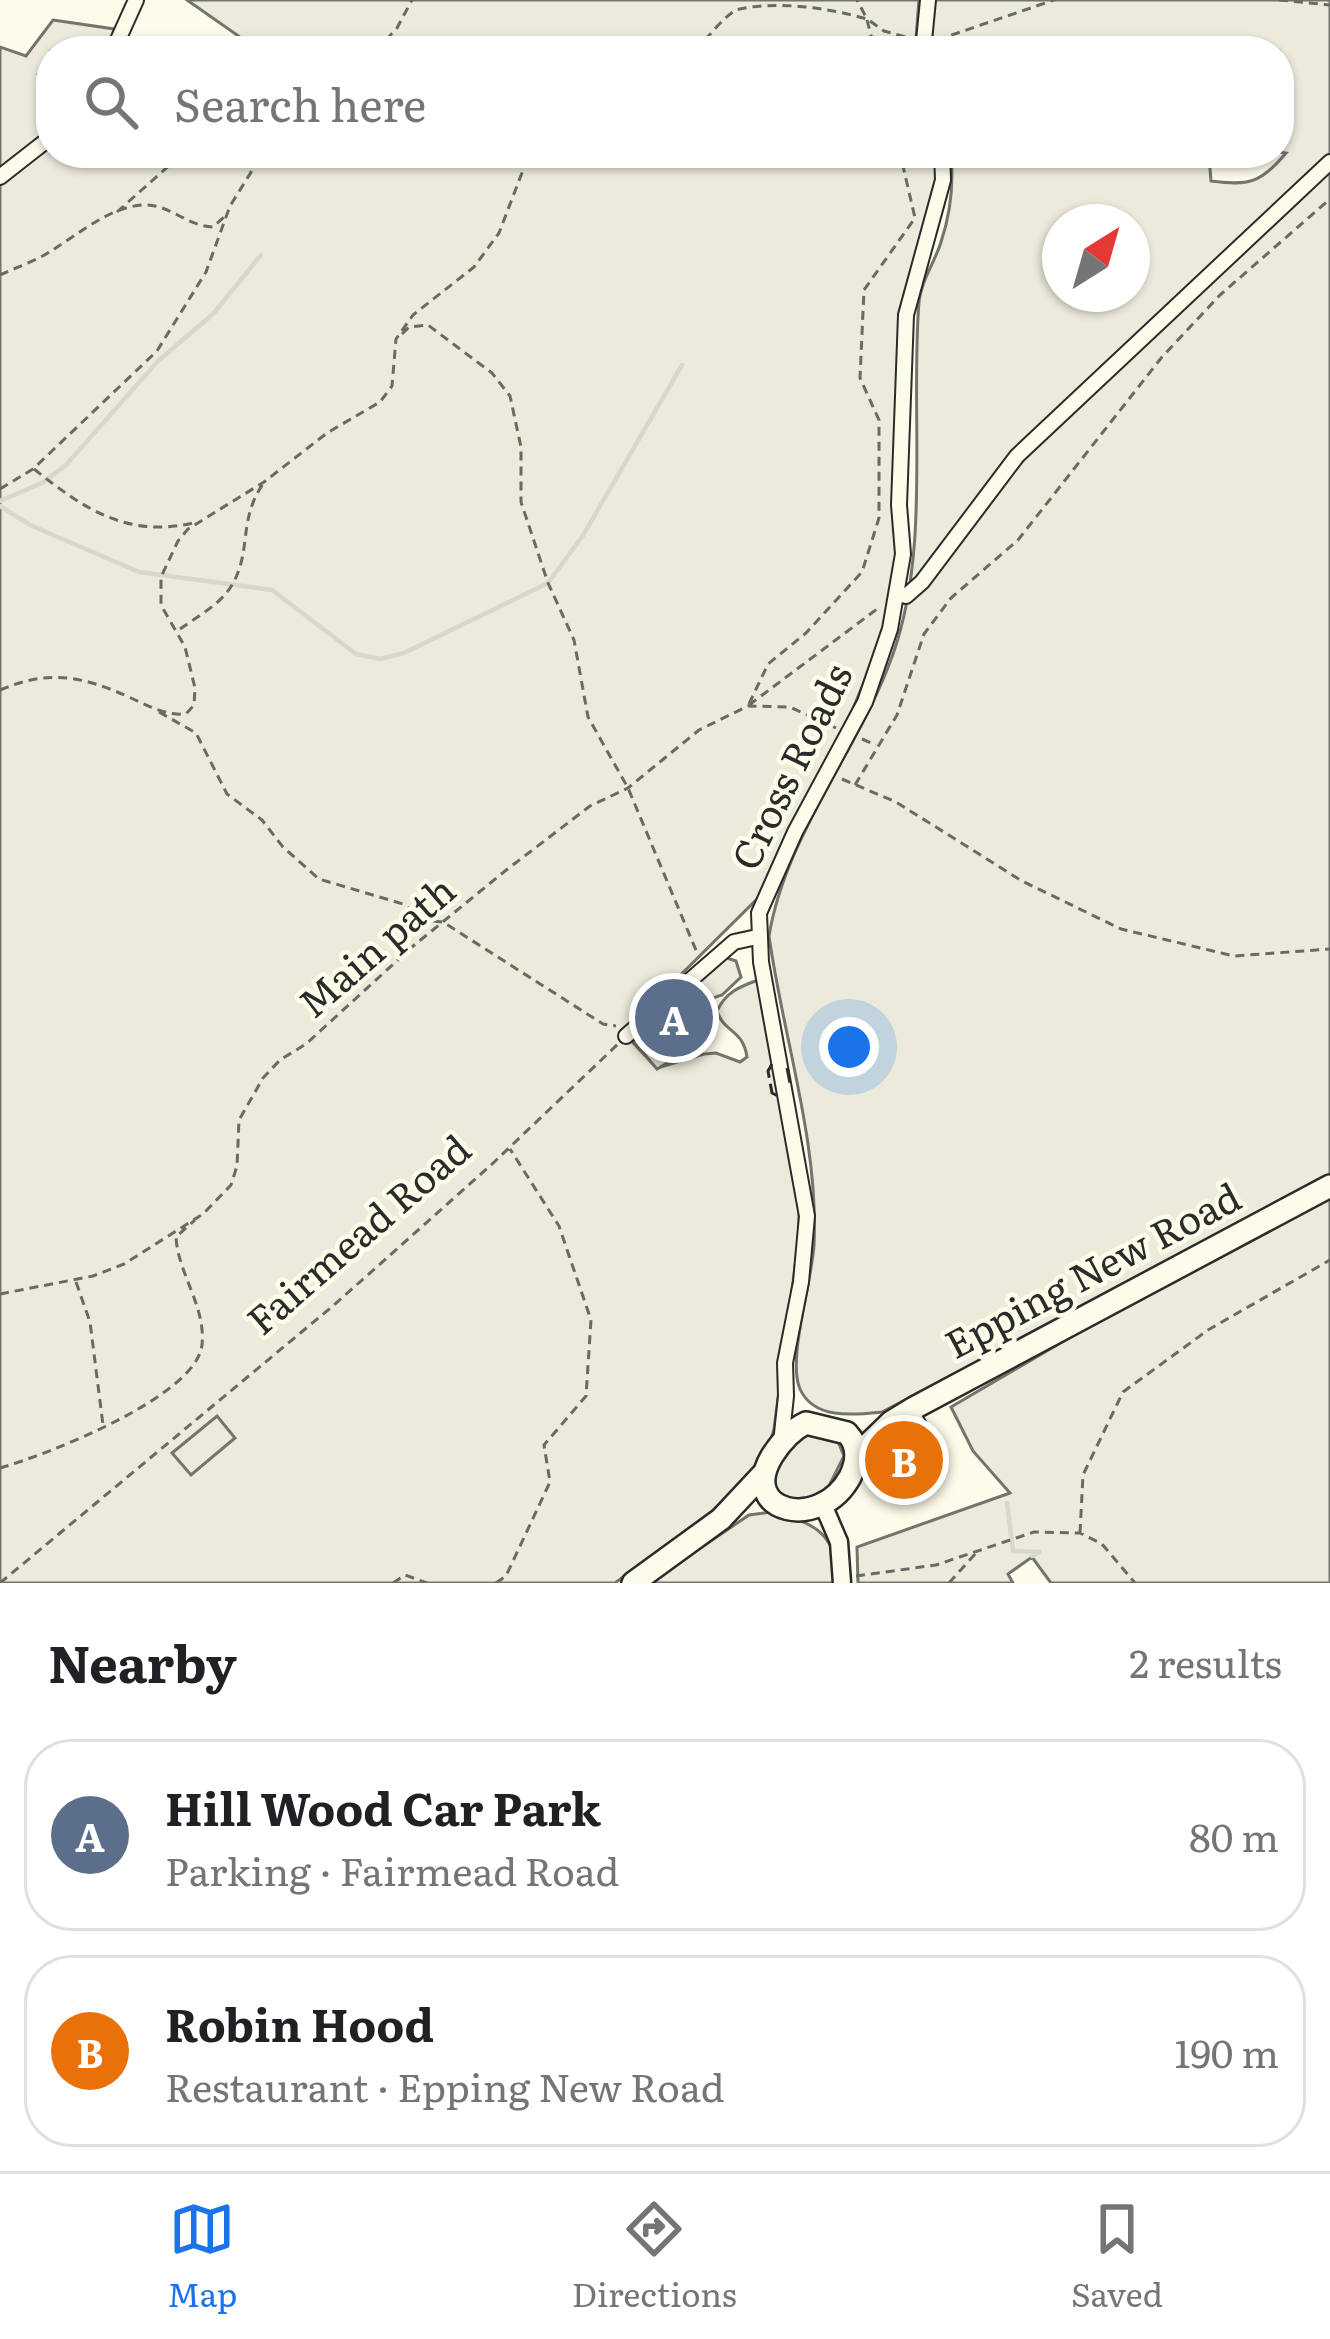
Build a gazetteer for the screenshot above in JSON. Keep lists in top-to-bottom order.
{
  "streets": {
    "main road": ["Epping New Road"],
    "street": ["Cross Roads"],
    "path": ["Main path", "Fairmead Road"]
  },
  "crossings": [
    ["Cross Roads", "Main path"],
    ["Cross Roads", "Epping New Road"]
  ],
  "north": "top right",
  "page": {
    "search": "Search here",
    "pins": ["A", "B"],
    "heading": ["Nearby", "2 results"],
    "list": [
      {
        "mark": "A",
        "name": "Hill Wood Car Park",
        "note": "Parking · Fairmead Road",
        "value": "80 m"
      },
      {
        "mark": "B",
        "name": "Robin Hood",
        "note": "Restaurant · Epping New Road",
        "value": "190 m"
      }
    ],
    "nav": ["Map", "Directions", "Saved"]
  }
}
